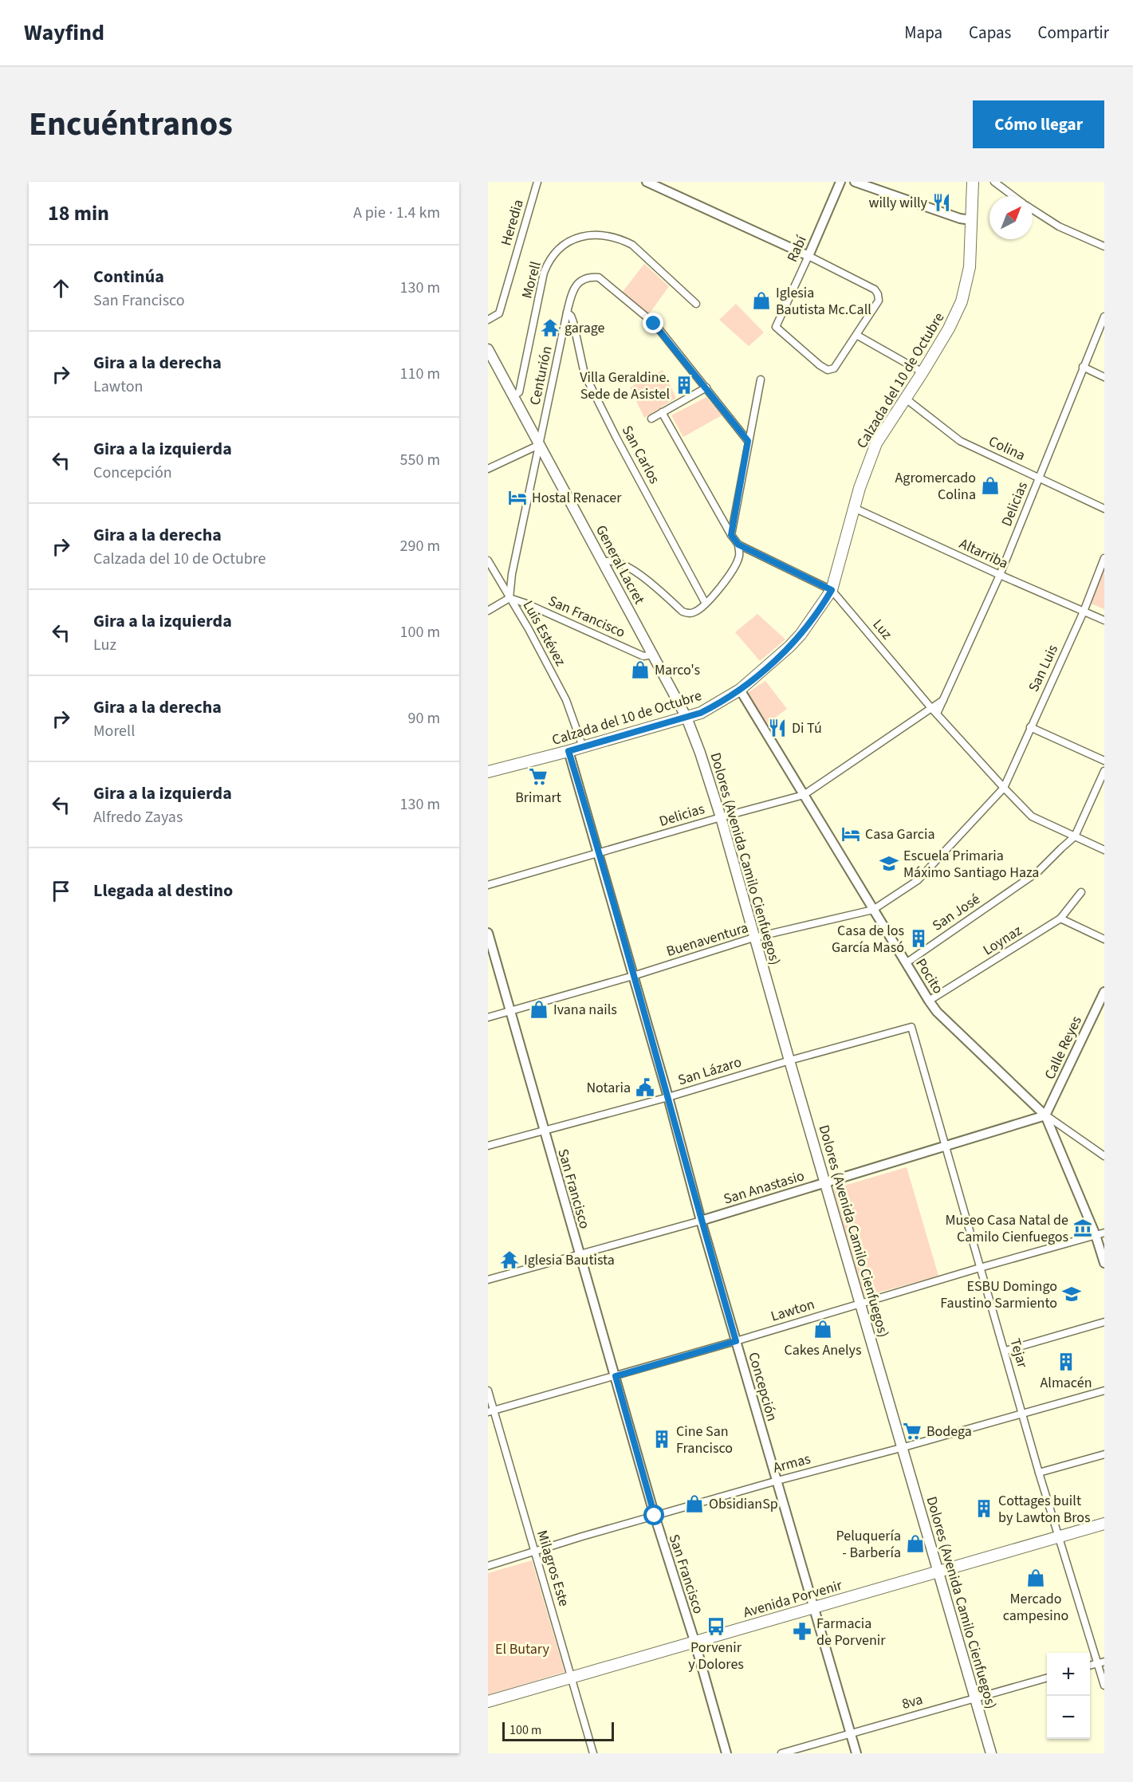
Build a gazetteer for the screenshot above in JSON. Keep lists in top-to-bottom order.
{
  "streets": {
    "main road": [
      "Calzada del 10 de Octubre",
      "General Lacret",
      "Dolores (Avenida Camilo Cienfuegos)",
      "Avenida Porvenir"
    ],
    "street": [
      "Heredia",
      "Rabí",
      "Morell",
      "Centurión",
      "Colina",
      "San Carlos",
      "Delicias",
      "Altarriba",
      "San Francisco",
      "Luz",
      "Luis Estévez",
      "San Luis",
      "San José",
      "Buenaventura",
      "Loynaz",
      "Pocito",
      "Calle Reyes",
      "San Lázaro",
      "San Anastasio",
      "Lawton",
      "Tejar",
      "Concepción",
      "Armas",
      "Milagros Este",
      "8va"
    ]
  },
  "crossings": [
    ["Morell", "General Lacret"],
    ["Centurión", "San Carlos"],
    ["Centurión", "General Lacret"],
    ["Centurión", "San Francisco"],
    ["Centurión", "Luis Estévez"],
    ["Calzada del 10 de Octubre", "Colina"],
    ["Calzada del 10 de Octubre", "Altarriba"],
    ["Calzada del 10 de Octubre", "General Lacret"],
    ["Calzada del 10 de Octubre", "Luz"],
    ["Calzada del 10 de Octubre", "Luis Estévez"],
    ["Calzada del 10 de Octubre", "Dolores (Avenida Camilo Cienfuegos)"],
    ["Calzada del 10 de Octubre", "Pocito"],
    ["Calzada del 10 de Octubre", "Concepción"],
    ["Colina", "Delicias"],
    ["Delicias", "Altarriba"],
    ["Delicias", "Luz"],
    ["Delicias", "Dolores (Avenida Camilo Cienfuegos)"],
    ["Delicias", "Pocito"],
    ["Delicias", "Concepción"],
    ["Altarriba", "San Luis"],
    ["General Lacret", "San Francisco"],
    ["General Lacret", "Dolores (Avenida Camilo Cienfuegos)"],
    ["San Francisco", "Luis Estévez"],
    ["San Francisco", "Buenaventura"],
    ["San Francisco", "San Lázaro"],
    ["San Francisco", "San Anastasio"],
    ["San Francisco", "Lawton"],
    ["San Francisco", "Armas"],
    ["San Francisco", "Avenida Porvenir"],
    ["Luz", "San Luis"],
    ["Luz", "San José"],
    ["Luz", "Buenaventura"],
    ["San Luis", "Buenaventura"],
    ["Dolores (Avenida Camilo Cienfuegos)", "Buenaventura"],
    ["Dolores (Avenida Camilo Cienfuegos)", "San Lázaro"],
    ["Dolores (Avenida Camilo Cienfuegos)", "San Anastasio"],
    ["Dolores (Avenida Camilo Cienfuegos)", "Lawton"],
    ["Dolores (Avenida Camilo Cienfuegos)", "Armas"],
    ["Dolores (Avenida Camilo Cienfuegos)", "Avenida Porvenir"],
    ["Dolores (Avenida Camilo Cienfuegos)", "8va"],
    ["San José", "Pocito"],
    ["Buenaventura", "Pocito"],
    ["Buenaventura", "Concepción"],
    ["Loynaz", "Pocito"],
    ["Pocito", "Calle Reyes"],
    ["Pocito", "San Anastasio"],
    ["Pocito", "Lawton"],
    ["Calle Reyes", "San Anastasio"],
    ["San Lázaro", "Tejar"],
    ["San Lázaro", "Concepción"],
    ["San Anastasio", "Tejar"],
    ["San Anastasio", "Concepción"],
    ["Lawton", "Tejar"],
    ["Lawton", "Concepción"],
    ["Lawton", "Milagros Este"],
    ["Tejar", "Armas"],
    ["Tejar", "Avenida Porvenir"],
    ["Concepción", "Armas"],
    ["Concepción", "Avenida Porvenir"],
    ["Concepción", "8va"],
    ["Armas", "Milagros Este"],
    ["Milagros Este", "Avenida Porvenir"]
  ],
  "parks": ["El Butary"],
  "places": {
    "restaurant": ["willy willy", "Di Tú"],
    "shop": [
      "Iglesia Bautista Mc.Call",
      "Agromercado Colina",
      "Marco's",
      "Ivana nails",
      "Cakes Anelys",
      "ObsidianSp",
      "Peluquería - Barbería",
      "Mercado campesino"
    ],
    "temple": ["garage", "Iglesia Bautista"],
    "building": [
      "Villa Geraldine. Sede de Asistel",
      "Casa de los García Masó",
      "Almacén",
      "Cine San Francisco",
      "Cottages built by Lawton Bros"
    ],
    "hotel": ["Hostal Renacer", "Casa Garcia"],
    "supermarket": ["Brimart", "Bodega"],
    "school or university": ["Escuela Primaria Máximo Santiago Haza", "ESBU Domingo Faustino Sarmiento"],
    "public building": ["Notaria"],
    "museum": ["Museo Casa Natal de Camilo Cienfuegos"],
    "bus stop": ["Porvenir y Dolores"],
    "pharmacy": ["Farmacia de Porvenir"]
  },
  "scale_bar": "100 m",
  "north": "top right",
  "page": {
    "header": "Wayfind",
    "nav": ["Mapa", "Capas", "Compartir"],
    "title": "Encuéntranos",
    "buttons": "Cómo llegar",
    "heading": ["18 min", "A pie · 1.4 km"],
    "list": [
      ["Continúa", "San Francisco", "130 m"],
      ["Gira a la derecha", "Lawton", "110 m"],
      ["Gira a la izquierda", "Concepción", "550 m"],
      ["Gira a la derecha", "Calzada del 10 de Octubre", "290 m"],
      ["Gira a la izquierda", "Luz", "100 m"],
      ["Gira a la derecha", "Morell", "90 m"],
      ["Gira a la izquierda", "Alfredo Zayas", "130 m"],
      "Llegada al destino"
    ],
    "map_buttons": ["+", "−"],
    "scale": "100 m"
  }
}
